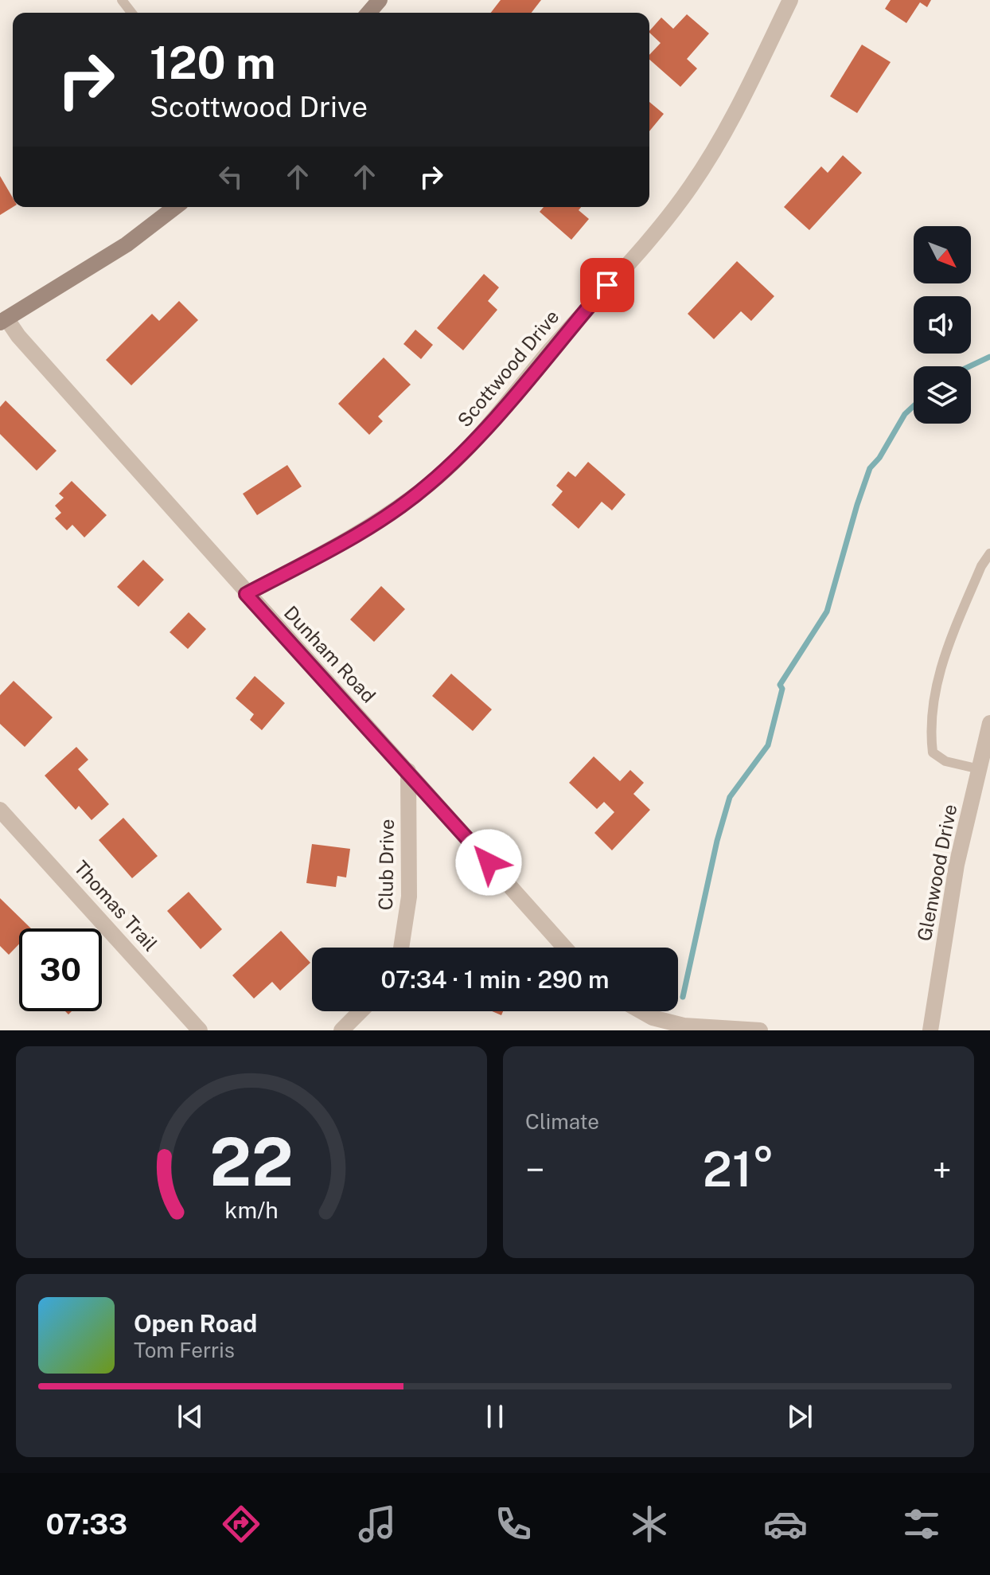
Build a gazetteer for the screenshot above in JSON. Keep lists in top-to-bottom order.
{
  "streets": {
    "street": [
      "Scottwood Drive",
      "Dunham Road",
      "Club Drive",
      "Glenwood Drive",
      "Thomas Trail"
    ]
  },
  "crossings": [
    ["Scottwood Drive", "Dunham Road"],
    ["Dunham Road", "Club Drive"]
  ],
  "north": "bottom right",
  "page": {
    "turn": ["120 m", "Scottwood Drive"],
    "limit": "30",
    "trip": "07:34 · 1 min · 290 m",
    "tile": "Climate",
    "heat": ["−", "21°", "+"],
    "song": ["Open Road", "Tom Ferris"],
    "tabs": "07:33",
    "gauge": ["22", "km/h"]
  }
}
